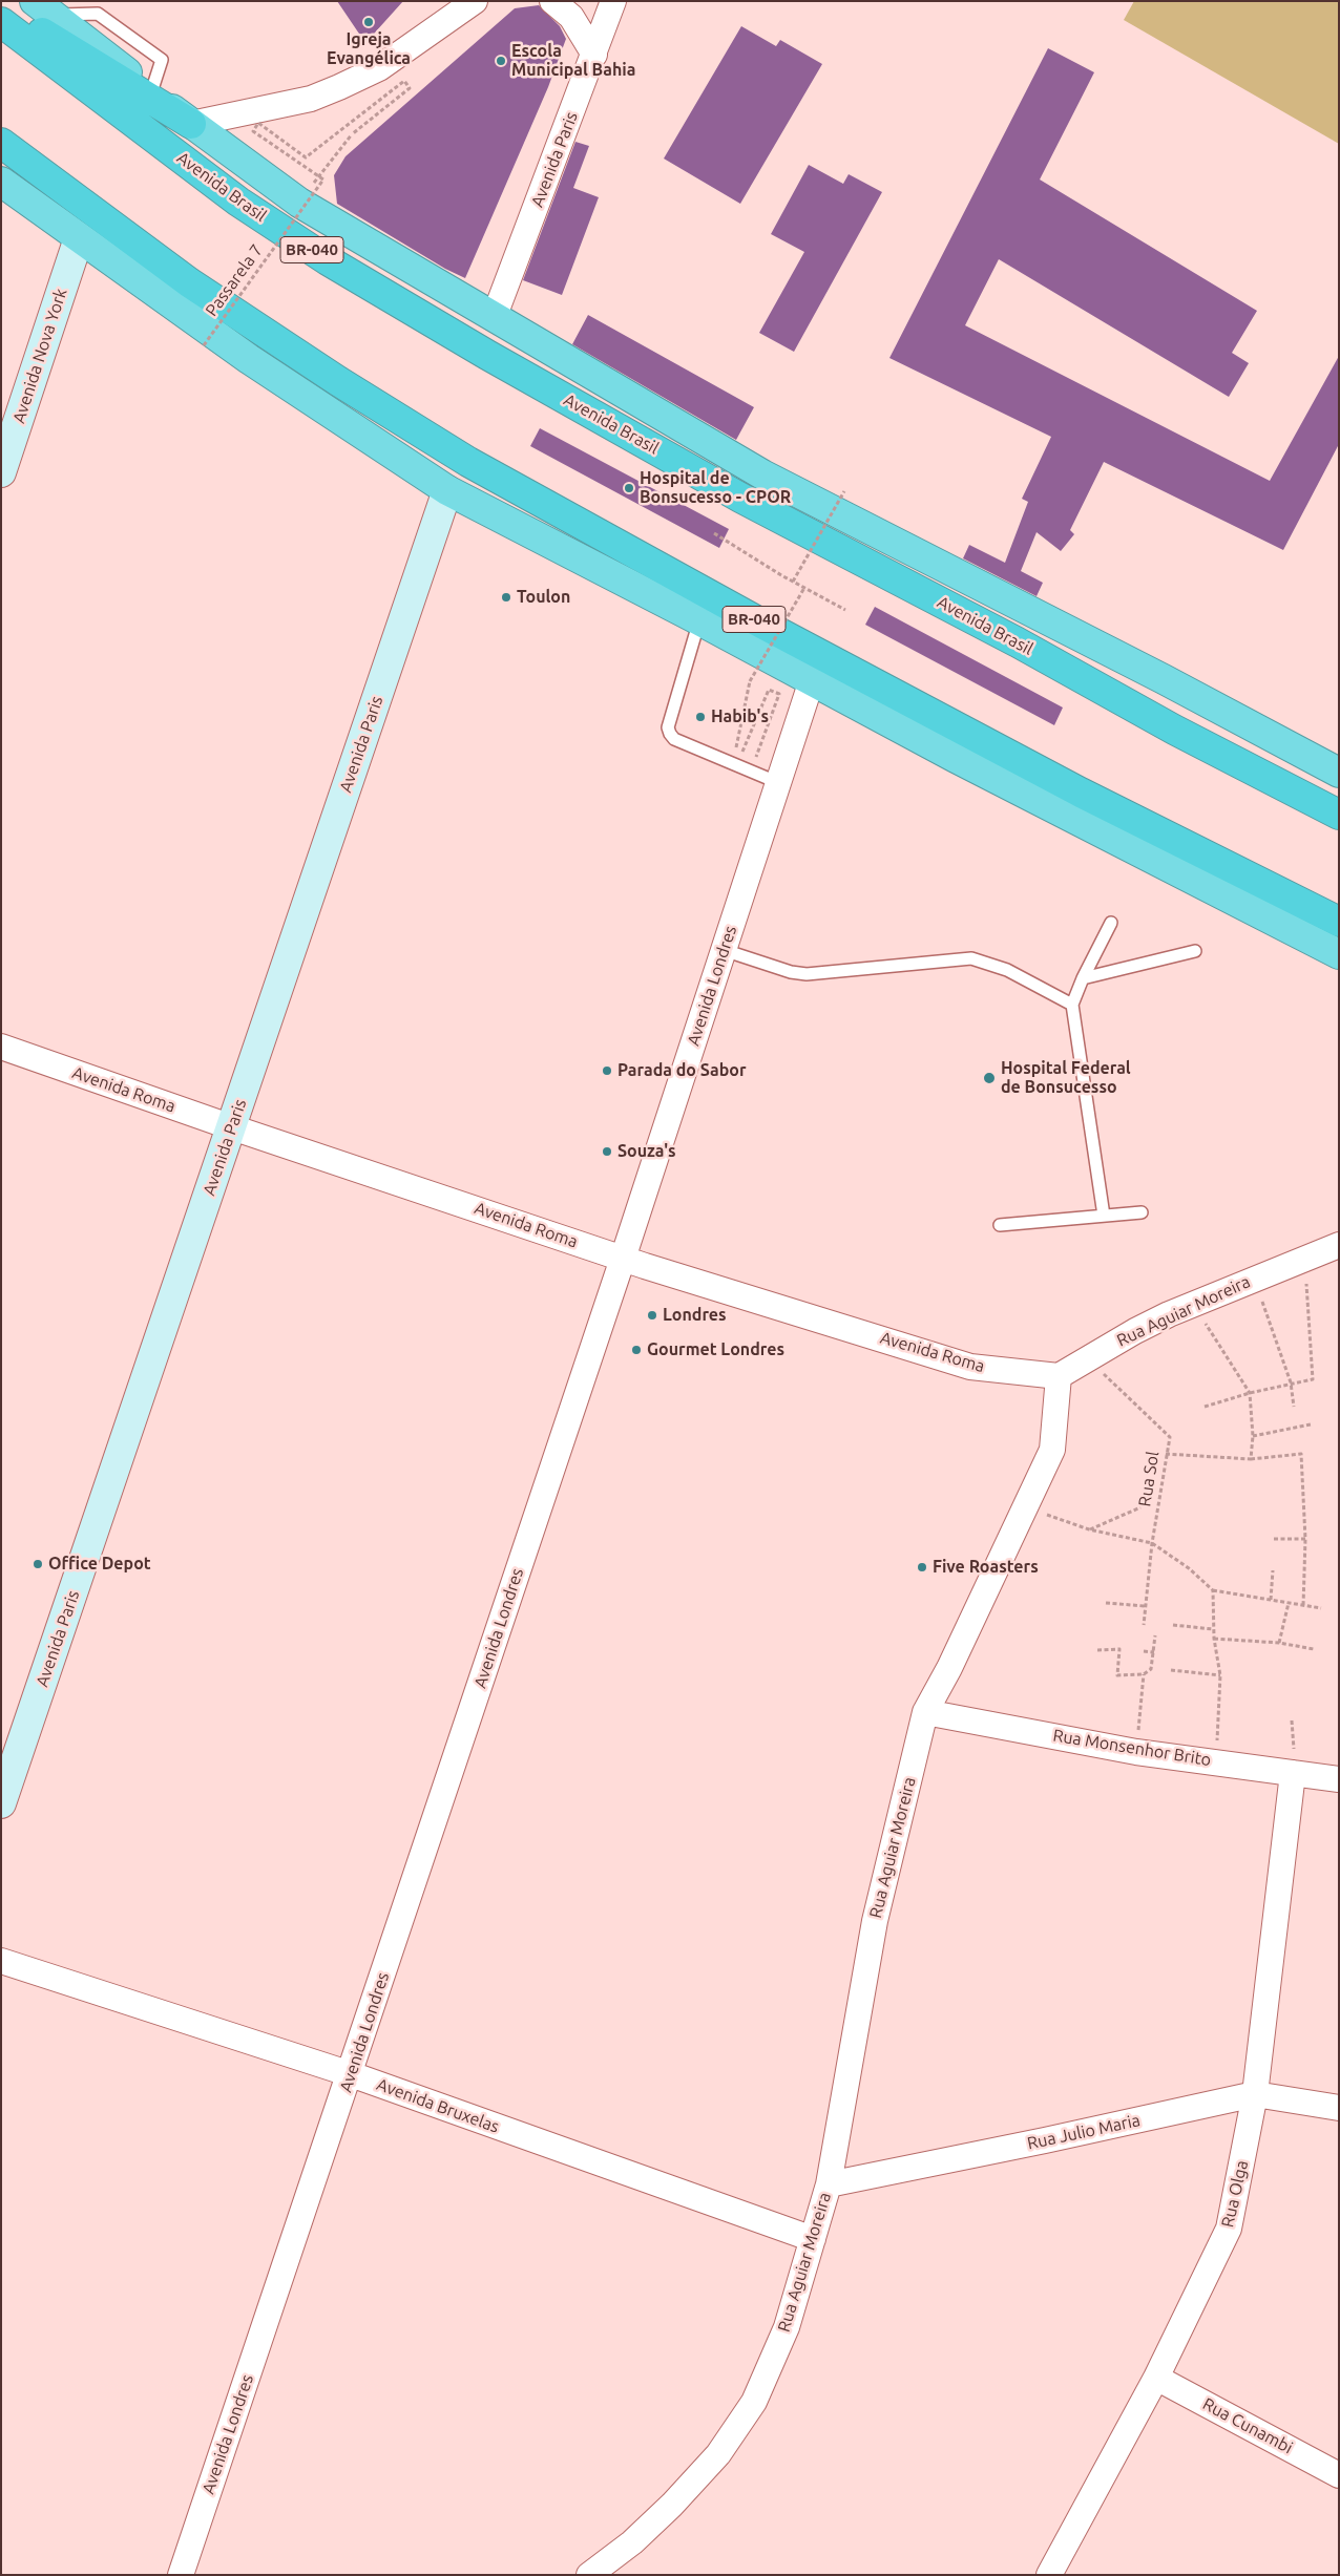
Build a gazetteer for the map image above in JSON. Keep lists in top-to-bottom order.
{
  "streets": {
    "highway": ["Avenida Brasil", "BR-040"],
    "main road": ["Avenida Paris", "Avenida Nova York"],
    "street": [
      "Avenida Londres",
      "Avenida Roma",
      "Rua Aguiar Moreira",
      "Rua Monsenhor Brito",
      "Avenida Bruxelas",
      "Rua Julio Maria",
      "Rua Olga",
      "Rua Cunambi"
    ],
    "path": ["Passarela 7", "Rua Sol"]
  },
  "crossings": [
    ["Avenida Paris", "Avenida Brasil"],
    ["Avenida Paris", "Avenida Roma"],
    ["Avenida Brasil", "Passarela 7"],
    ["Avenida Londres", "Avenida Roma"],
    ["Avenida Londres", "Avenida Bruxelas"],
    ["Avenida Roma", "Rua Aguiar Moreira"],
    ["Rua Aguiar Moreira", "Rua Sol"],
    ["Rua Aguiar Moreira", "Rua Monsenhor Brito"],
    ["Rua Aguiar Moreira", "Avenida Bruxelas"],
    ["Rua Aguiar Moreira", "Rua Julio Maria"],
    ["Rua Monsenhor Brito", "Rua Olga"],
    ["Rua Julio Maria", "Rua Olga"],
    ["Rua Olga", "Rua Cunambi"]
  ],
  "places": [
    "Igreja Evangélica",
    "Escola Municipal Bahia",
    "Hospital de Bonsucesso - CPOR",
    "Toulon",
    "Habib's",
    "Parada do Sabor",
    "Hospital Federal de Bonsucesso",
    "Souza's",
    "Londres",
    "Gourmet Londres",
    "Office Depot",
    "Five Roasters"
  ]
}
